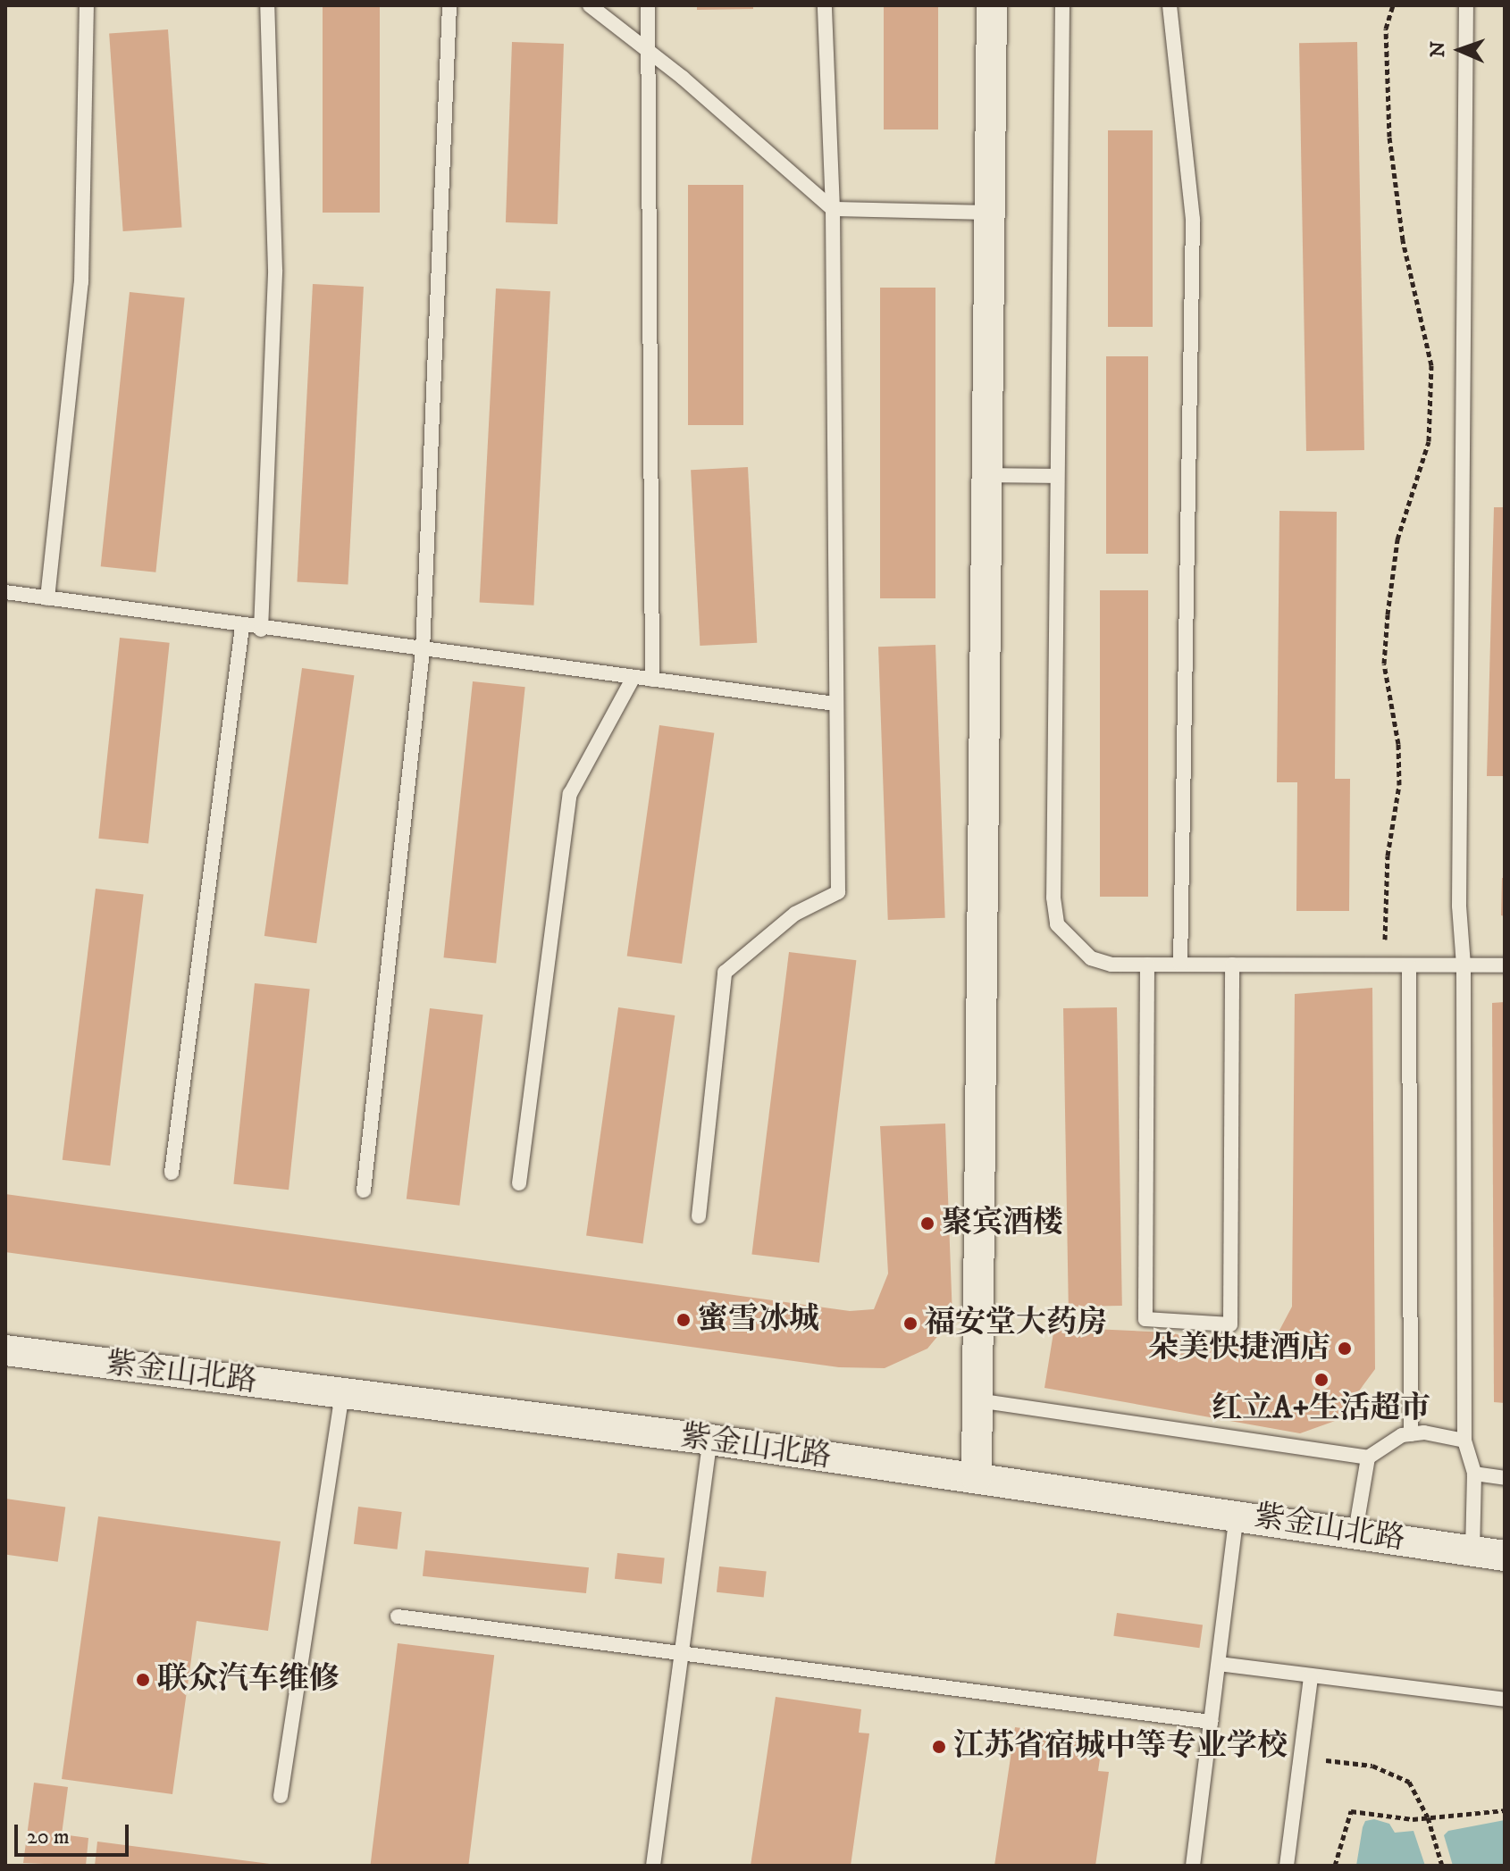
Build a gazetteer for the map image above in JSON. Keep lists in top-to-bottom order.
{
  "streets": {
    "street": ["紫金山北路"]
  },
  "places": [
    "聚宾酒楼",
    "蜜雪冰城",
    "福安堂大药房",
    "朵美快捷酒店",
    "红立A+生活超市",
    "联众汽车维修",
    "江苏省宿城中等专业学校"
  ],
  "scale_bar": "20 m",
  "north": "left"
}
